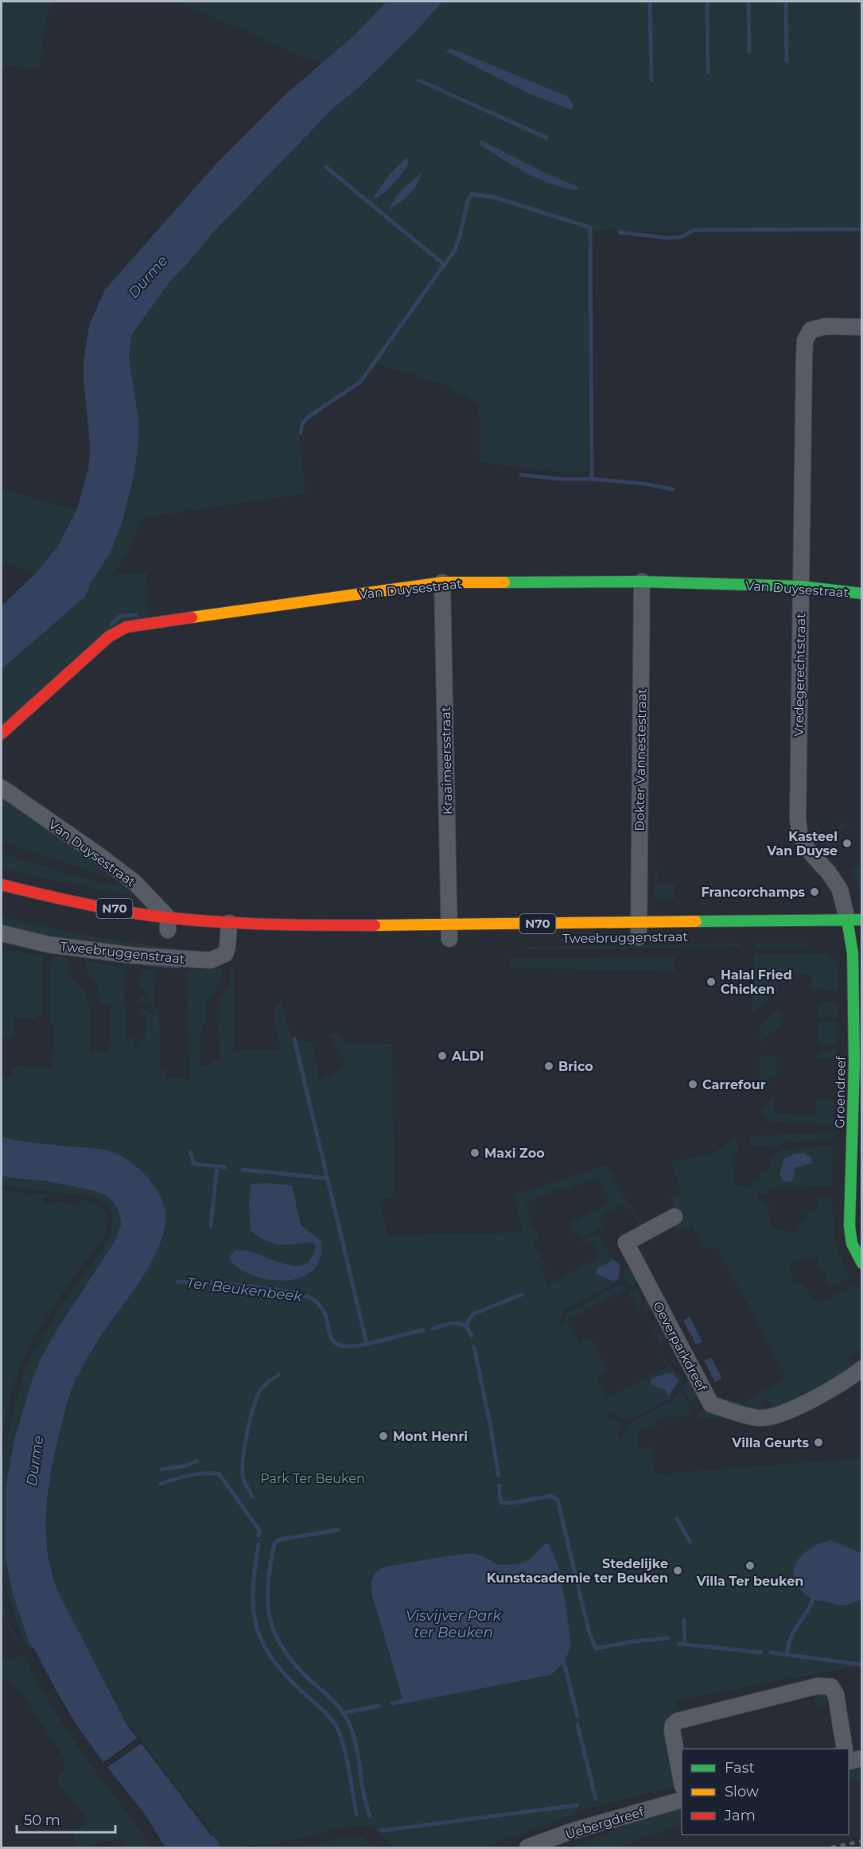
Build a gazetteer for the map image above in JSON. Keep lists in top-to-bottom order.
{
  "streets": {
    "street": [
      "Van Duysestraat",
      "Vredegerechtstraat",
      "Dokter Vannestestraat",
      "Kraaimeersstraat",
      "N70",
      "Tweebruggenstraat",
      "Groendreef",
      "Oeverparkdreef",
      "Uebergdreef"
    ]
  },
  "crossings": [
    ["Van Duysestraat", "Vredegerechtstraat"],
    ["Van Duysestraat", "Dokter Vannestestraat"],
    ["Van Duysestraat", "Kraaimeersstraat"],
    ["Van Duysestraat", "Tweebruggenstraat"],
    ["Vredegerechtstraat", "N70"],
    ["Vredegerechtstraat", "Tweebruggenstraat"],
    ["Vredegerechtstraat", "Groendreef"],
    ["Dokter Vannestestraat", "Tweebruggenstraat"],
    ["Kraaimeersstraat", "Tweebruggenstraat"],
    ["N70", "Tweebruggenstraat"],
    ["N70", "Groendreef"],
    ["Tweebruggenstraat", "Groendreef"]
  ],
  "water": ["Durme", "Ter Beukenbeek", "Visvijver Park ter Beuken"],
  "parks": ["Park Ter Beuken"],
  "places": [
    "Kasteel Van Duyse",
    "Francorchamps",
    "Halal Fried Chicken",
    "ALDI",
    "Brico",
    "Carrefour",
    "Maxi Zoo",
    "Mont Henri",
    "Villa Geurts",
    "Villa Ter beuken",
    "Stedelijke Kunstacademie ter Beuken"
  ],
  "legend": ["Fast", "Slow", "Jam"],
  "scale_bar": "50 m"
}
